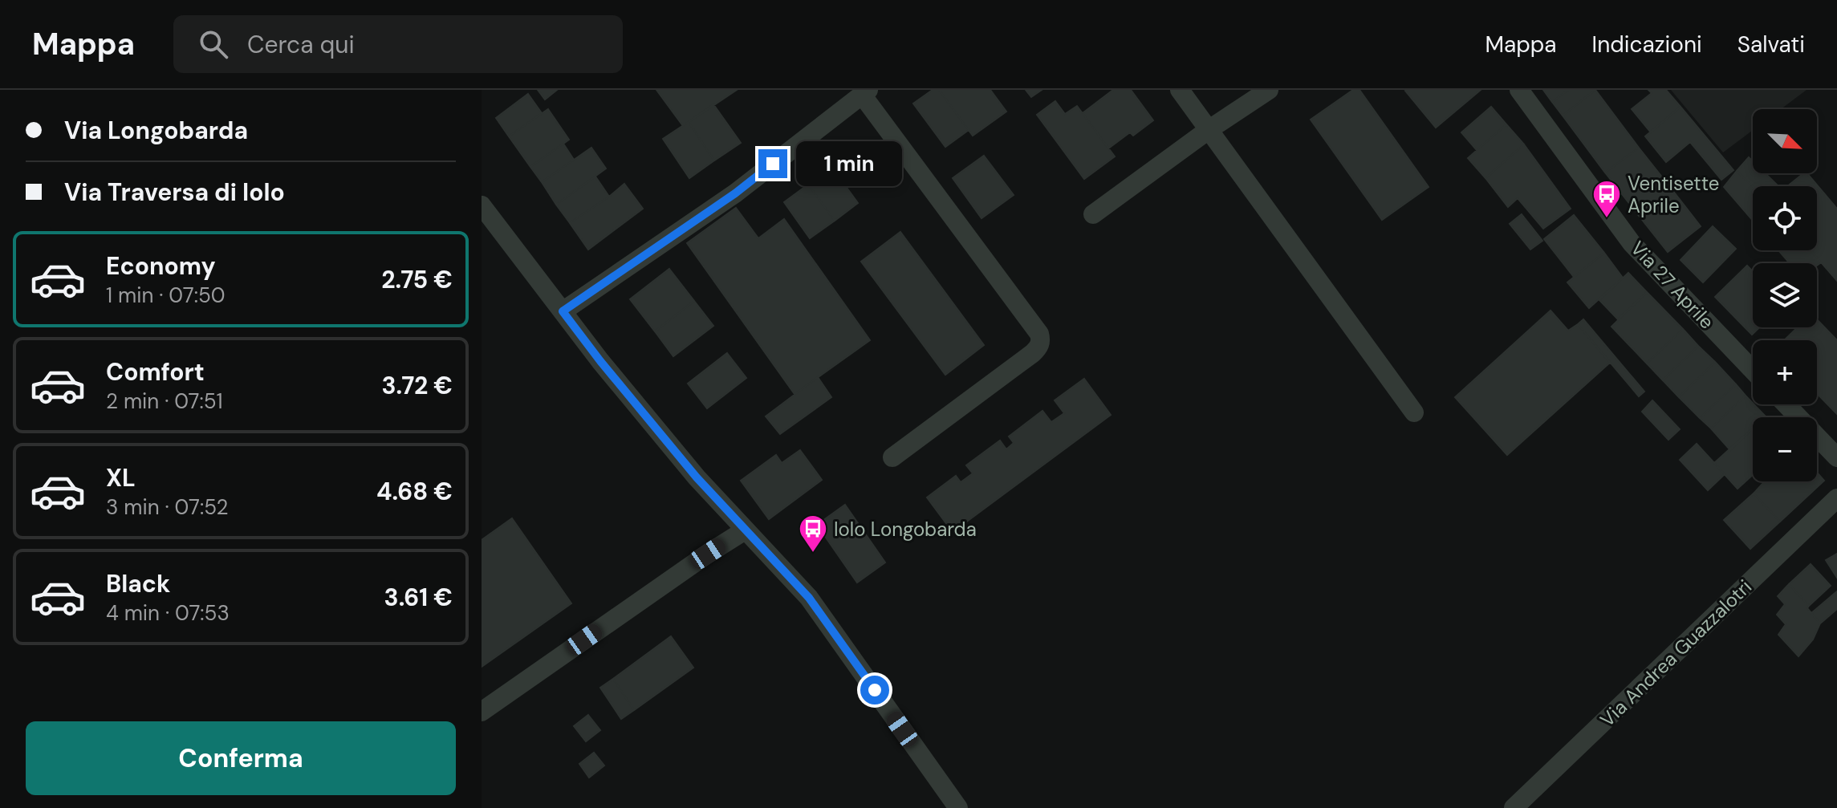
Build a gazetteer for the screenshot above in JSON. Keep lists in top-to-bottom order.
{
  "streets": {
    "street": ["Via 27 Aprile", "Via Andrea Guazzalotri"]
  },
  "places": {
    "bus stop": ["Ventisette Aprile", "Iolo Longobarda"]
  },
  "north": "bottom right",
  "page": {
    "header": "Mappa",
    "search": "Cerca qui",
    "nav": ["Mappa", "Indicazioni", "Salvati"],
    "banner": ["Via Longobarda", "Via Traversa di Iolo"],
    "map_buttons": ["+", "−"],
    "bubble": "1 min",
    "list": [
      {
        "name": "Economy",
        "note": "1 min · 07:50",
        "value": "2.75 €"
      },
      {
        "name": "Comfort",
        "note": "2 min · 07:51",
        "value": "3.72 €"
      },
      {
        "name": "XL",
        "note": "3 min · 07:52",
        "value": "4.68 €"
      },
      {
        "name": "Black",
        "note": "4 min · 07:53",
        "value": "3.61 €"
      }
    ],
    "buttons": "Conferma"
  }
}
